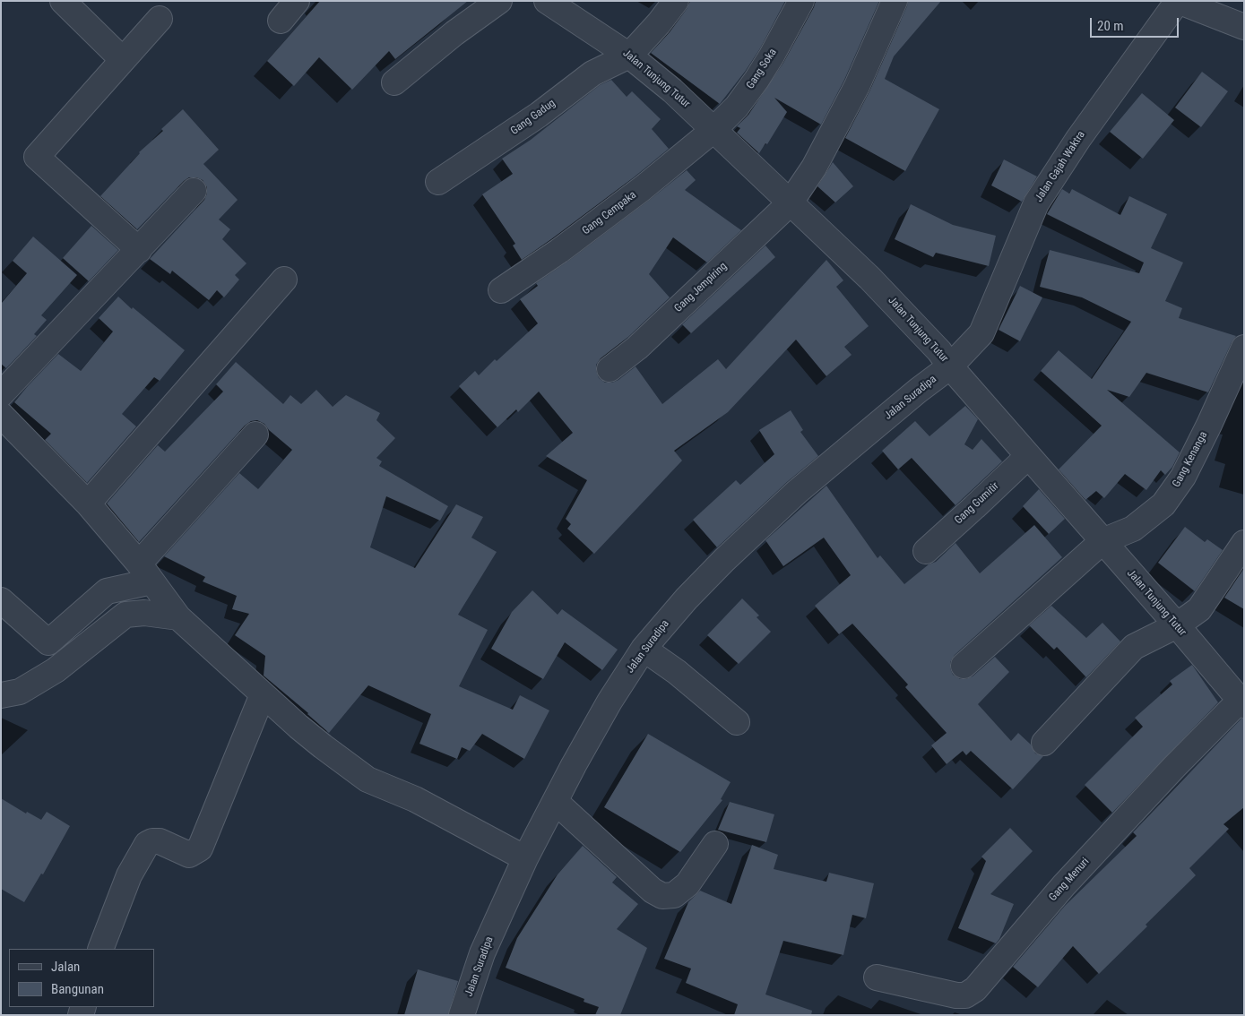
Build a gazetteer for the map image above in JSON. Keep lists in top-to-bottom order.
{
  "streets": {
    "street": [
      "Gang Soka",
      "Jalan Tunjung Tutur",
      "Gang Gadug",
      "Jalan Gajah Waktra",
      "Gang Cempaka",
      "Gang Jempiring",
      "Jalan Suradipa",
      "Gang Kenanga",
      "Gang Gumitir",
      "Gang Menuri"
    ]
  },
  "crossings": [
    ["Gang Soka", "Jalan Tunjung Tutur"],
    ["Gang Soka", "Gang Cempaka"],
    ["Jalan Tunjung Tutur", "Gang Gadug"],
    ["Jalan Tunjung Tutur", "Jalan Gajah Waktra"],
    ["Jalan Tunjung Tutur", "Gang Cempaka"],
    ["Jalan Tunjung Tutur", "Gang Jempiring"],
    ["Jalan Tunjung Tutur", "Jalan Suradipa"],
    ["Jalan Tunjung Tutur", "Gang Kenanga"],
    ["Jalan Tunjung Tutur", "Gang Gumitir"],
    ["Jalan Tunjung Tutur", "Gang Menuri"],
    ["Jalan Gajah Waktra", "Jalan Suradipa"]
  ],
  "legend": ["Jalan", "Bangunan"],
  "scale_bar": "20 m"
}
